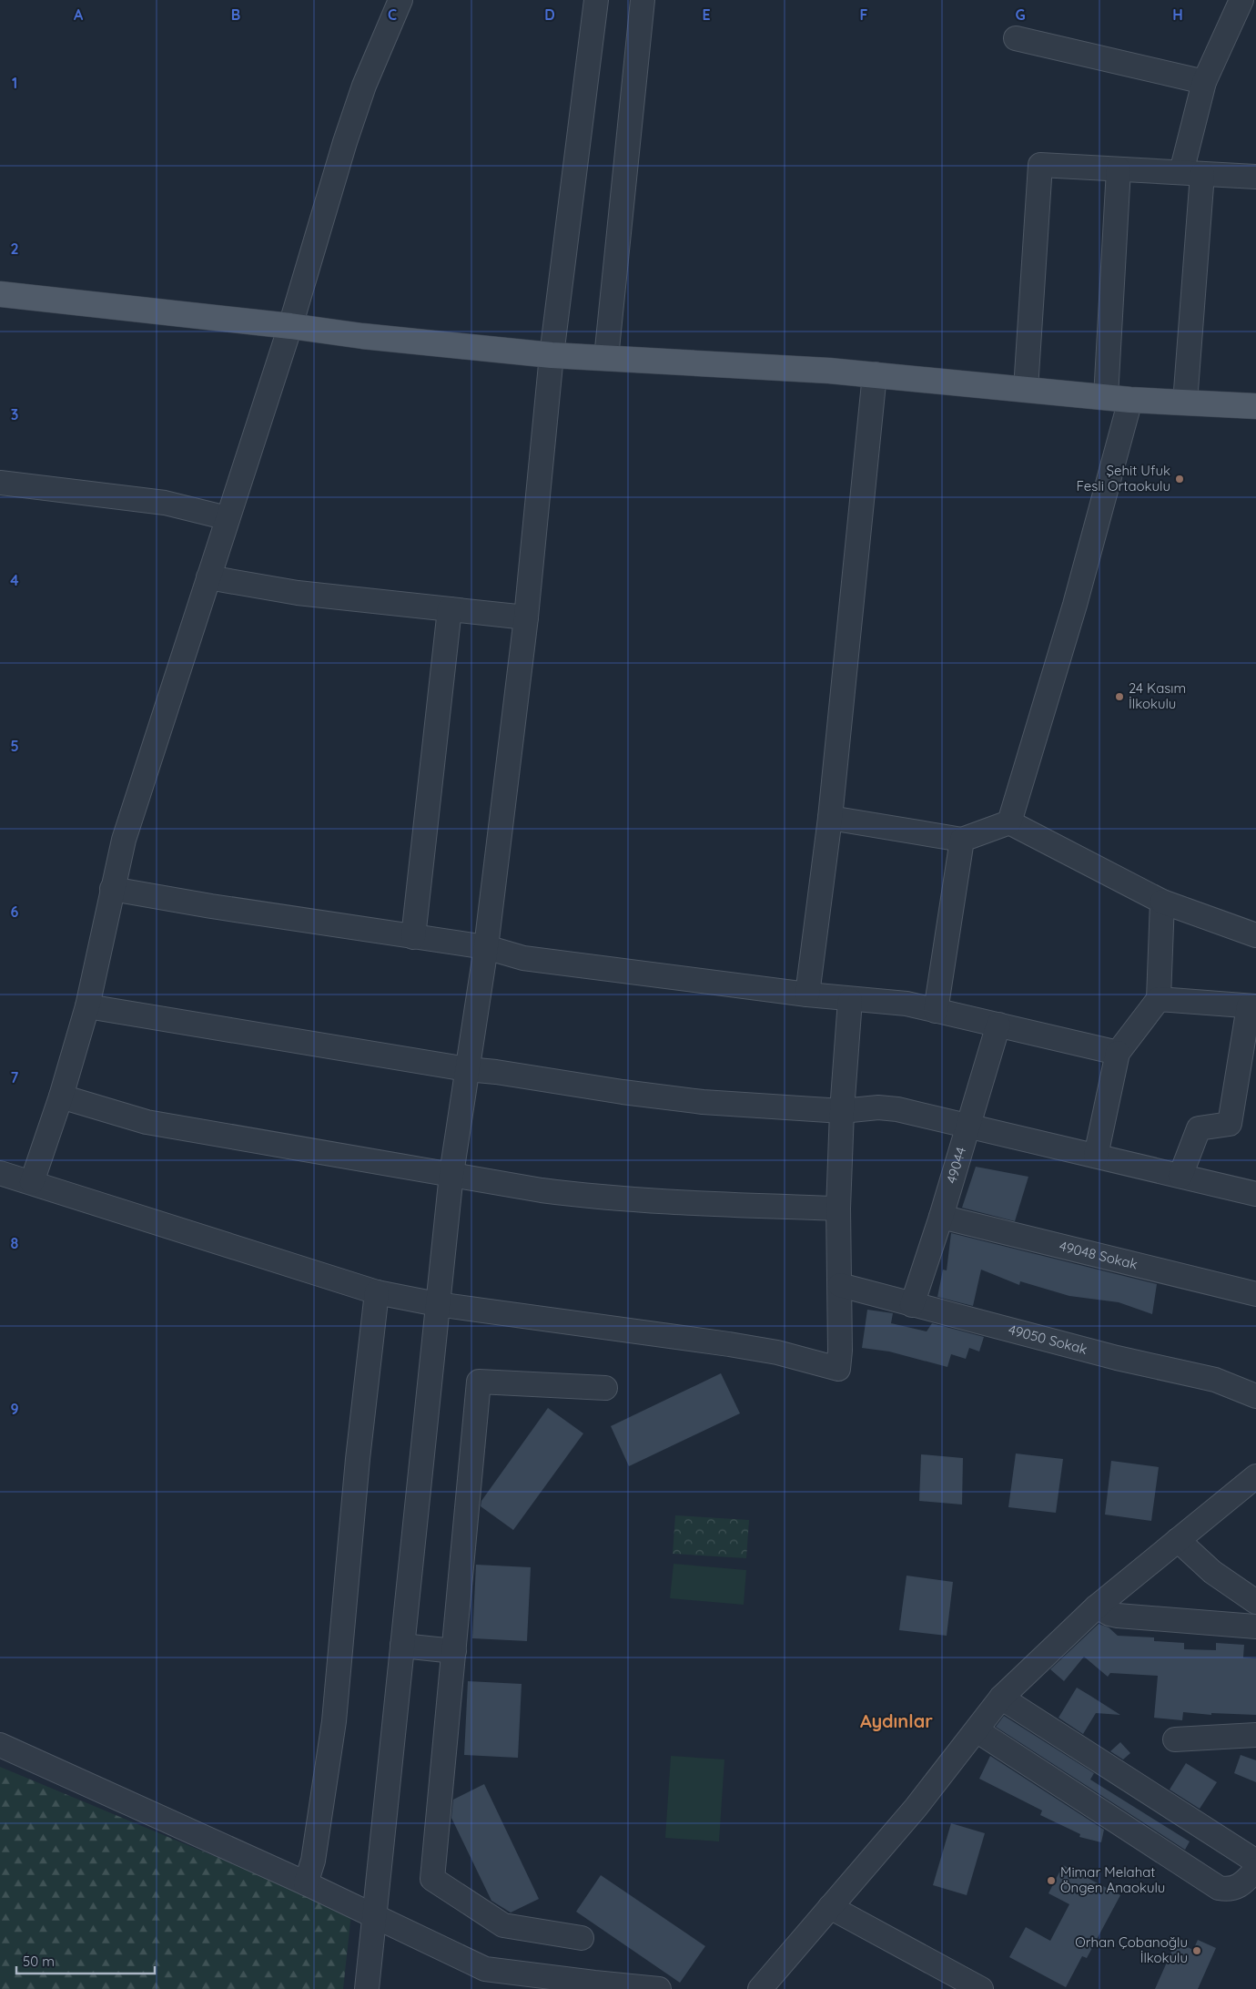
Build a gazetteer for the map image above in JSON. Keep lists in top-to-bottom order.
{
  "streets": {
    "street": ["49044", "49048 Sokak", "49050 Sokak"]
  },
  "crossings": [
    ["49044", "49048 Sokak"],
    ["49044", "49050 Sokak"]
  ],
  "districts": ["Aydınlar"],
  "places": [
    "Şehit Ufuk Fesli Ortaokulu",
    "24 Kasım İlkokulu",
    "Mimar Melahat Öngen Anaokulu",
    "Orhan Çobanoğlu İlkokulu"
  ],
  "scale_bar": "50 m",
  "grid": {
    "columns": [
      "A",
      "B",
      "C",
      "D",
      "E",
      "F",
      "G",
      "H"
    ],
    "rows": [
      "1",
      "2",
      "3",
      "4",
      "5",
      "6",
      "7",
      "8",
      "9"
    ]
  }
}
